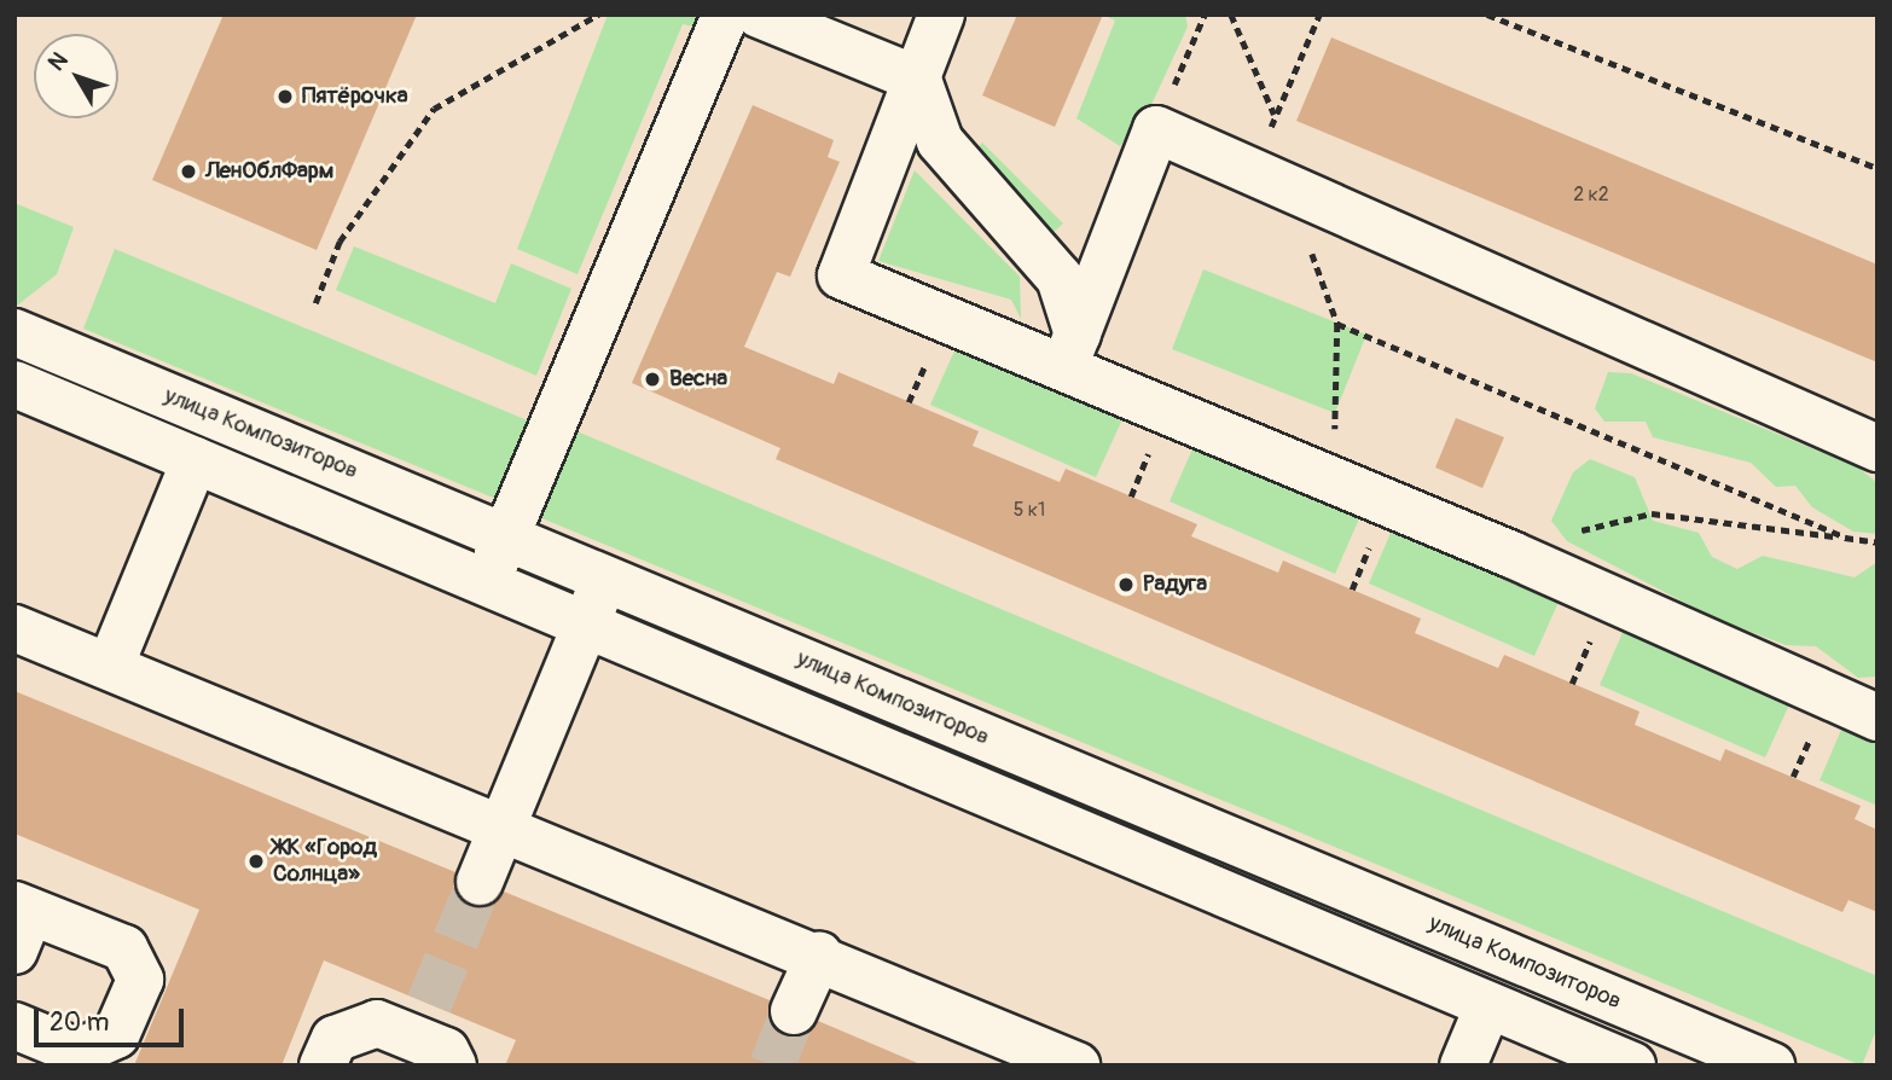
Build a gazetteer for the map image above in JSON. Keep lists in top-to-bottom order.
{
  "streets": {
    "street": ["улица Композиторов"]
  },
  "places": [
    "Пятёрочка",
    "ЛенОблФарм",
    "Весна",
    "Радуга",
    "ЖК «Город Солнца»"
  ],
  "house_numbers": ["2 к2", "5 к1"],
  "scale_bar": "20 m",
  "north": "top left"
}
